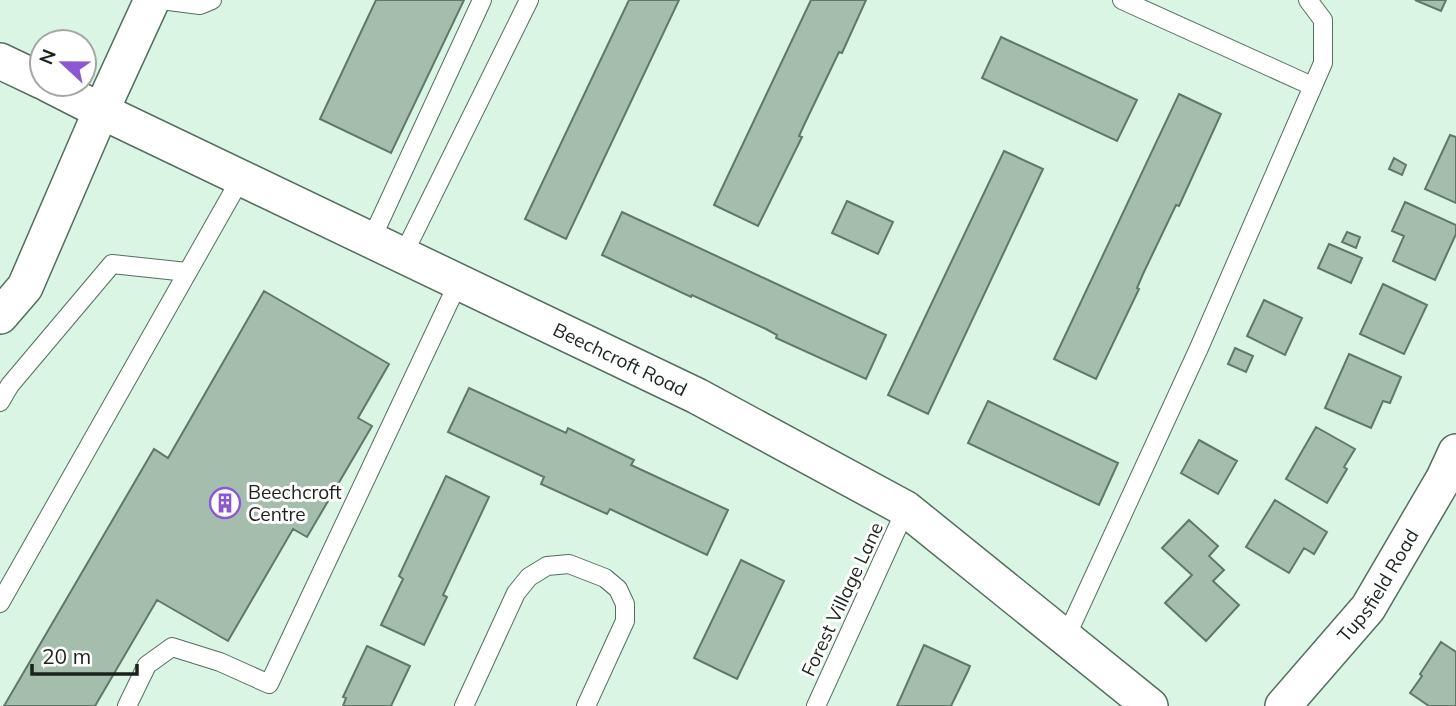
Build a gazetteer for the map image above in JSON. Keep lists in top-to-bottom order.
{
  "streets": {
    "street": ["Beechcroft Road", "Tupsfield Road"],
    "lane": ["Forest Village Lane"]
  },
  "crossings": [
    ["Beechcroft Road", "Forest Village Lane"]
  ],
  "places": {
    "building": ["Beechcroft Centre"]
  },
  "scale_bar": "20 m",
  "north": "left"
}
